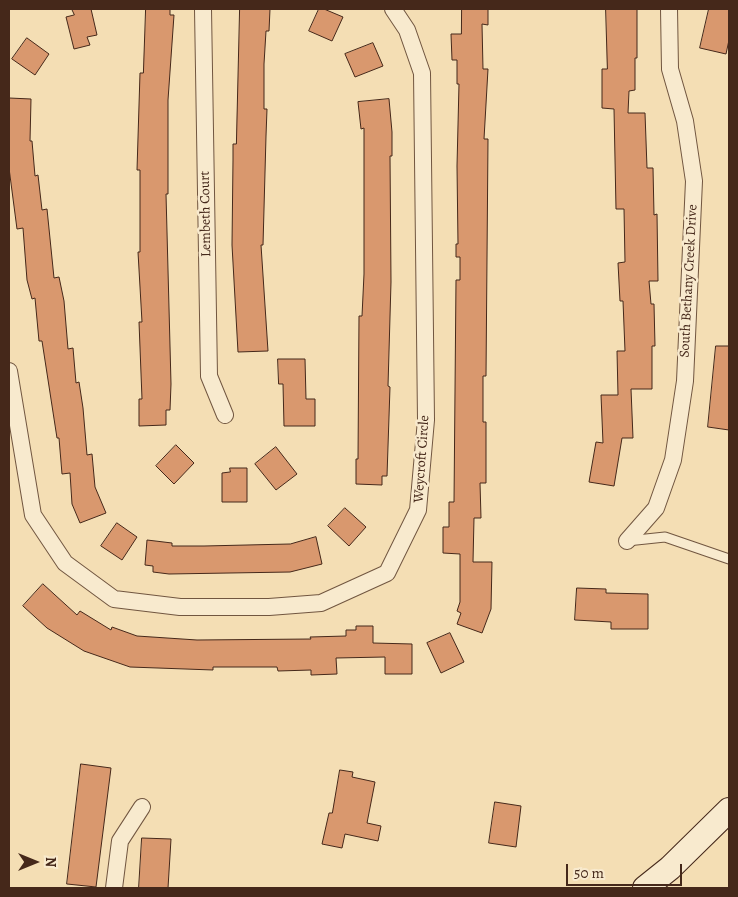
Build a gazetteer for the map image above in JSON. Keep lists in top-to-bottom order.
{
  "streets": {
    "street": ["Lembeth Court", "South Bethany Creek Drive", "Weycroft Circle"]
  },
  "scale_bar": "50 m",
  "north": "right"
}
